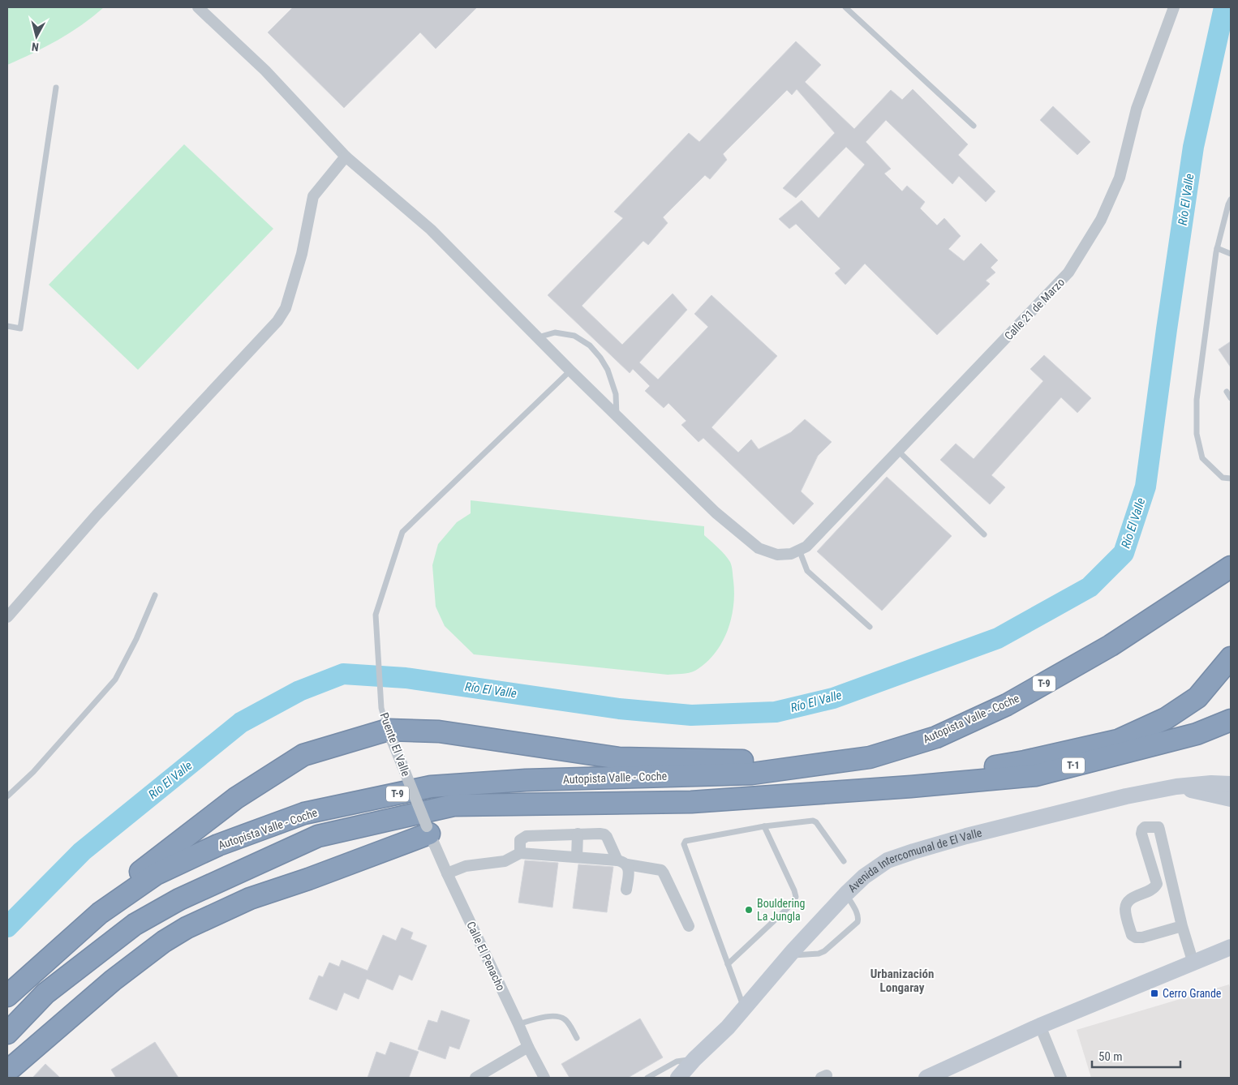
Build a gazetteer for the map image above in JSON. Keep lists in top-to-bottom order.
{
  "streets": {
    "highway": ["T-9", "Autopista Valle - Coche", "T-1"],
    "main road": ["Avenida Intercomunal de El Valle"],
    "street": ["Calle 21 de Marzo", "Puente El Valle", "Calle El Penacho"]
  },
  "crossings": [
    ["T-9", "Autopista Valle - Coche"],
    ["T-9", "Puente El Valle"],
    ["T-9", "T-1"],
    ["Puente El Valle", "Calle El Penacho"]
  ],
  "districts": ["Urbanización Longaray"],
  "water": ["Río El Valle"],
  "places": {
    "other": ["Bouldering La Jungla"],
    "transit": ["Cerro Grande"]
  },
  "scale_bar": "50 m",
  "north": "bottom"
}
